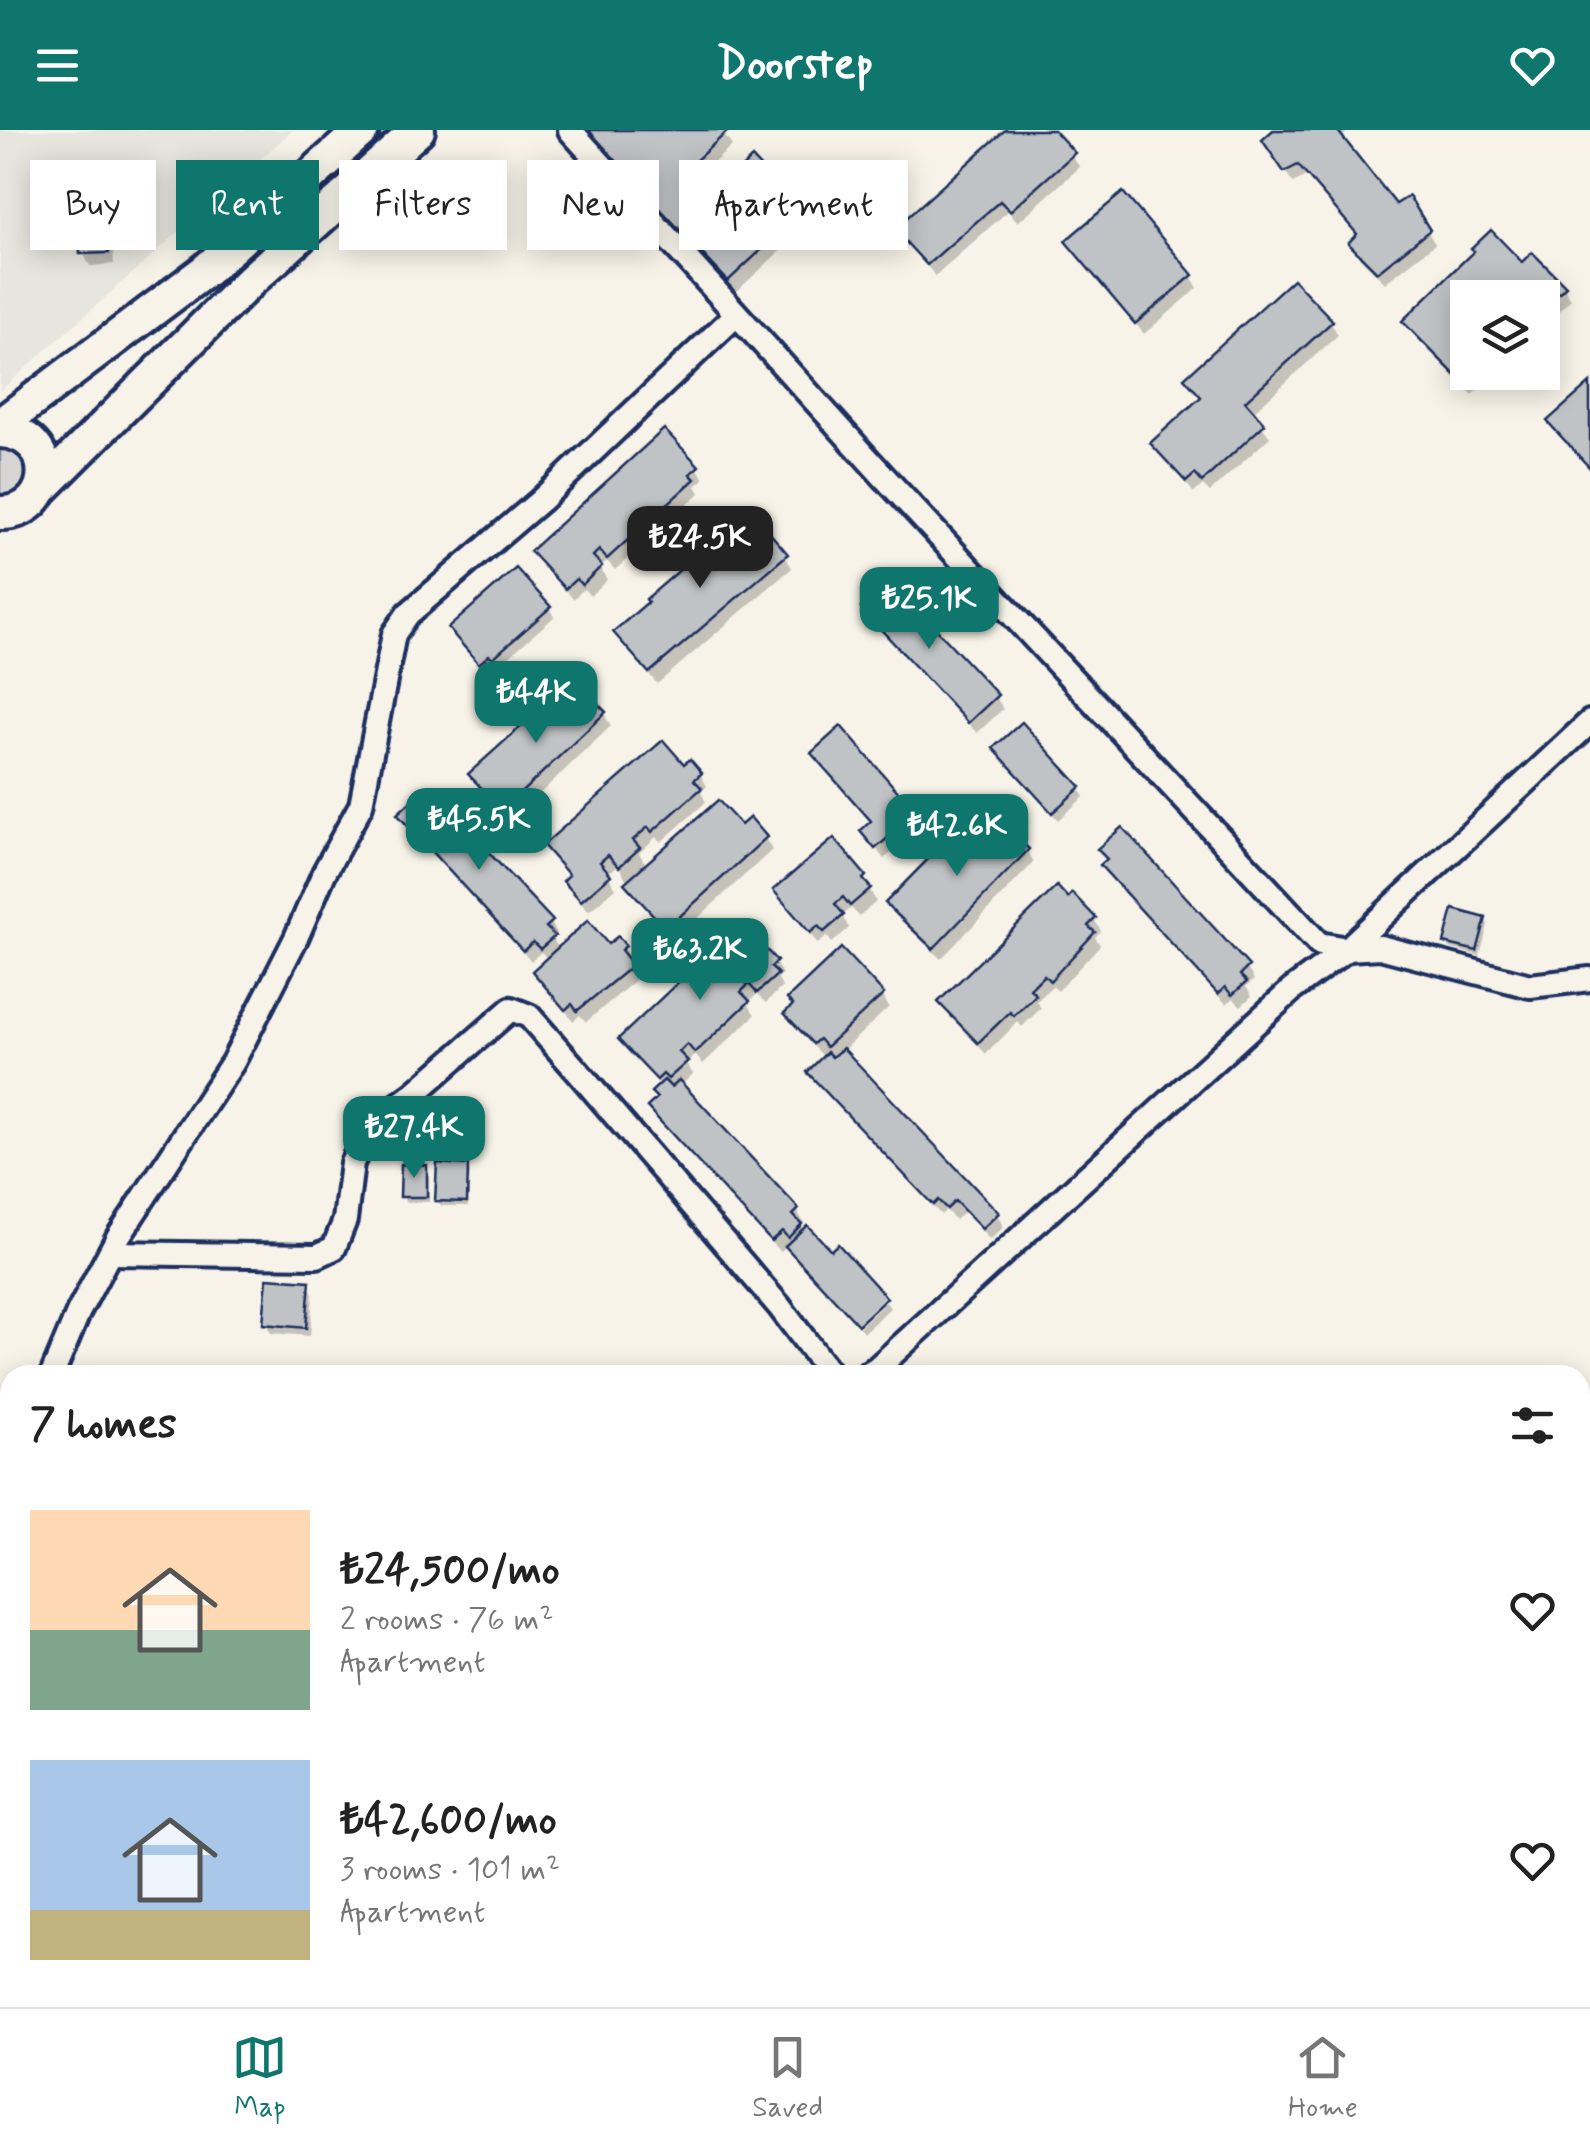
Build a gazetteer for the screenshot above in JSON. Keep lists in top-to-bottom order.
{
  "page": {
    "header": "Doorstep",
    "chip": [
      "Buy",
      "Rent",
      "Filters",
      "New",
      "Apartment"
    ],
    "price": [
      "₺24.5K",
      "₺25.1K",
      "₺44K",
      "₺45.5K",
      "₺42.6K",
      "₺63.2K",
      "₺27.4K"
    ],
    "heading": "7 homes",
    "list": [
      {
        "name": "₺24,500/mo",
        "note": "2 rooms · 76 m² · Apartment"
      },
      {
        "name": "₺42,600/mo",
        "note": "3 rooms · 101 m² · Apartment"
      }
    ],
    "tabs": ["Map", "Saved", "Home"]
  }
}
